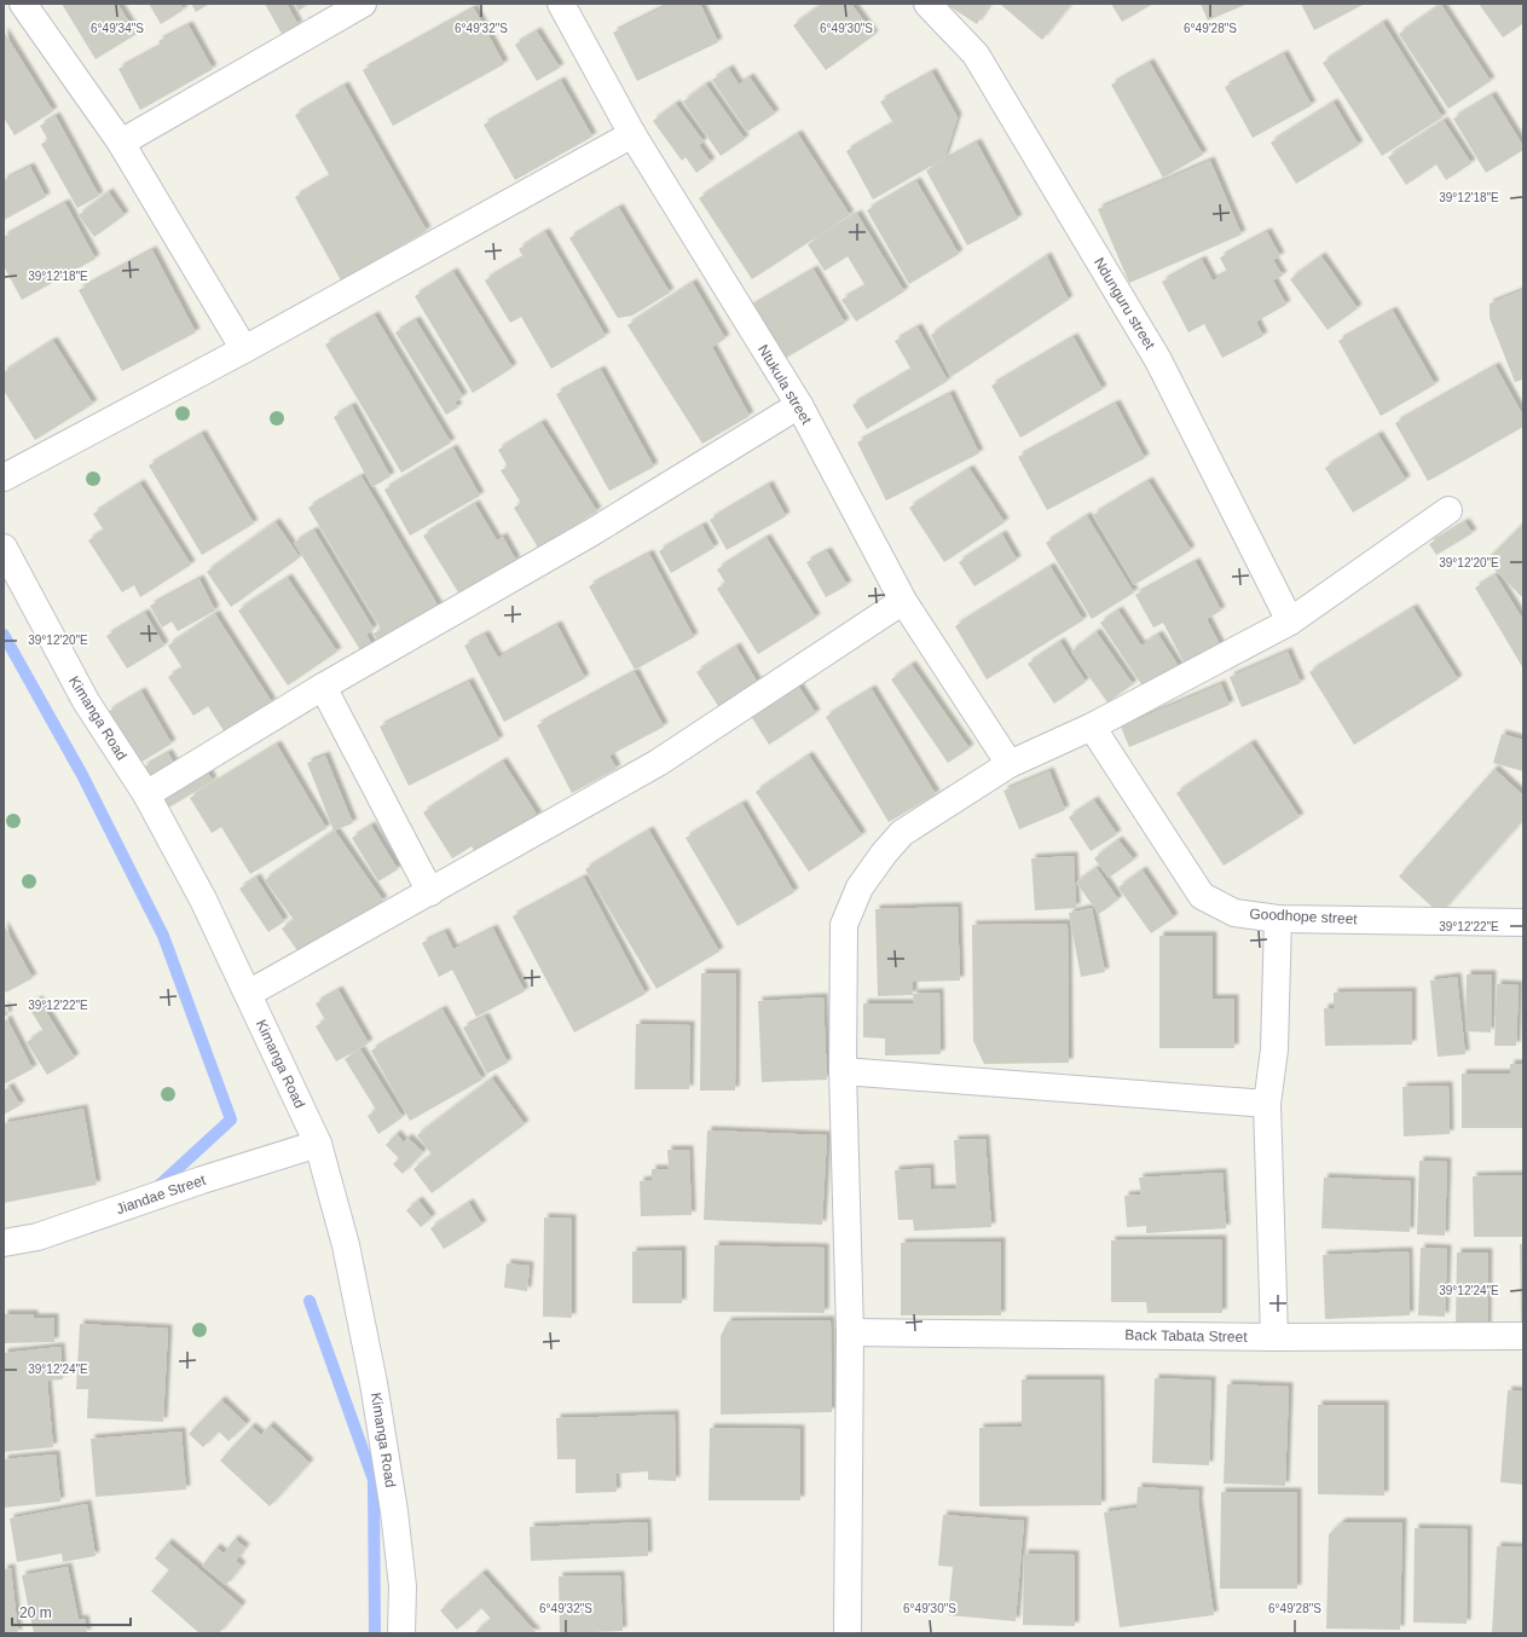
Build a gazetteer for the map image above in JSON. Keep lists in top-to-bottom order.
{
  "streets": {
    "street": [
      "Ndunguru street",
      "Ntukula street",
      "Kimanga Road",
      "Goodhope street",
      "Jiandae Street",
      "Back Tabata Street"
    ]
  },
  "crossings": [
    ["Kimanga Road", "Jiandae Street"]
  ],
  "scale_bar": "20 m",
  "coordinates": [
    "6°49'34\"S",
    "6°49'32\"S",
    "6°49'30\"S",
    "6°49'28\"S",
    "39°12'18\"E",
    "39°12'20\"E",
    "39°12'22\"E",
    "39°12'24\"E"
  ]
}
